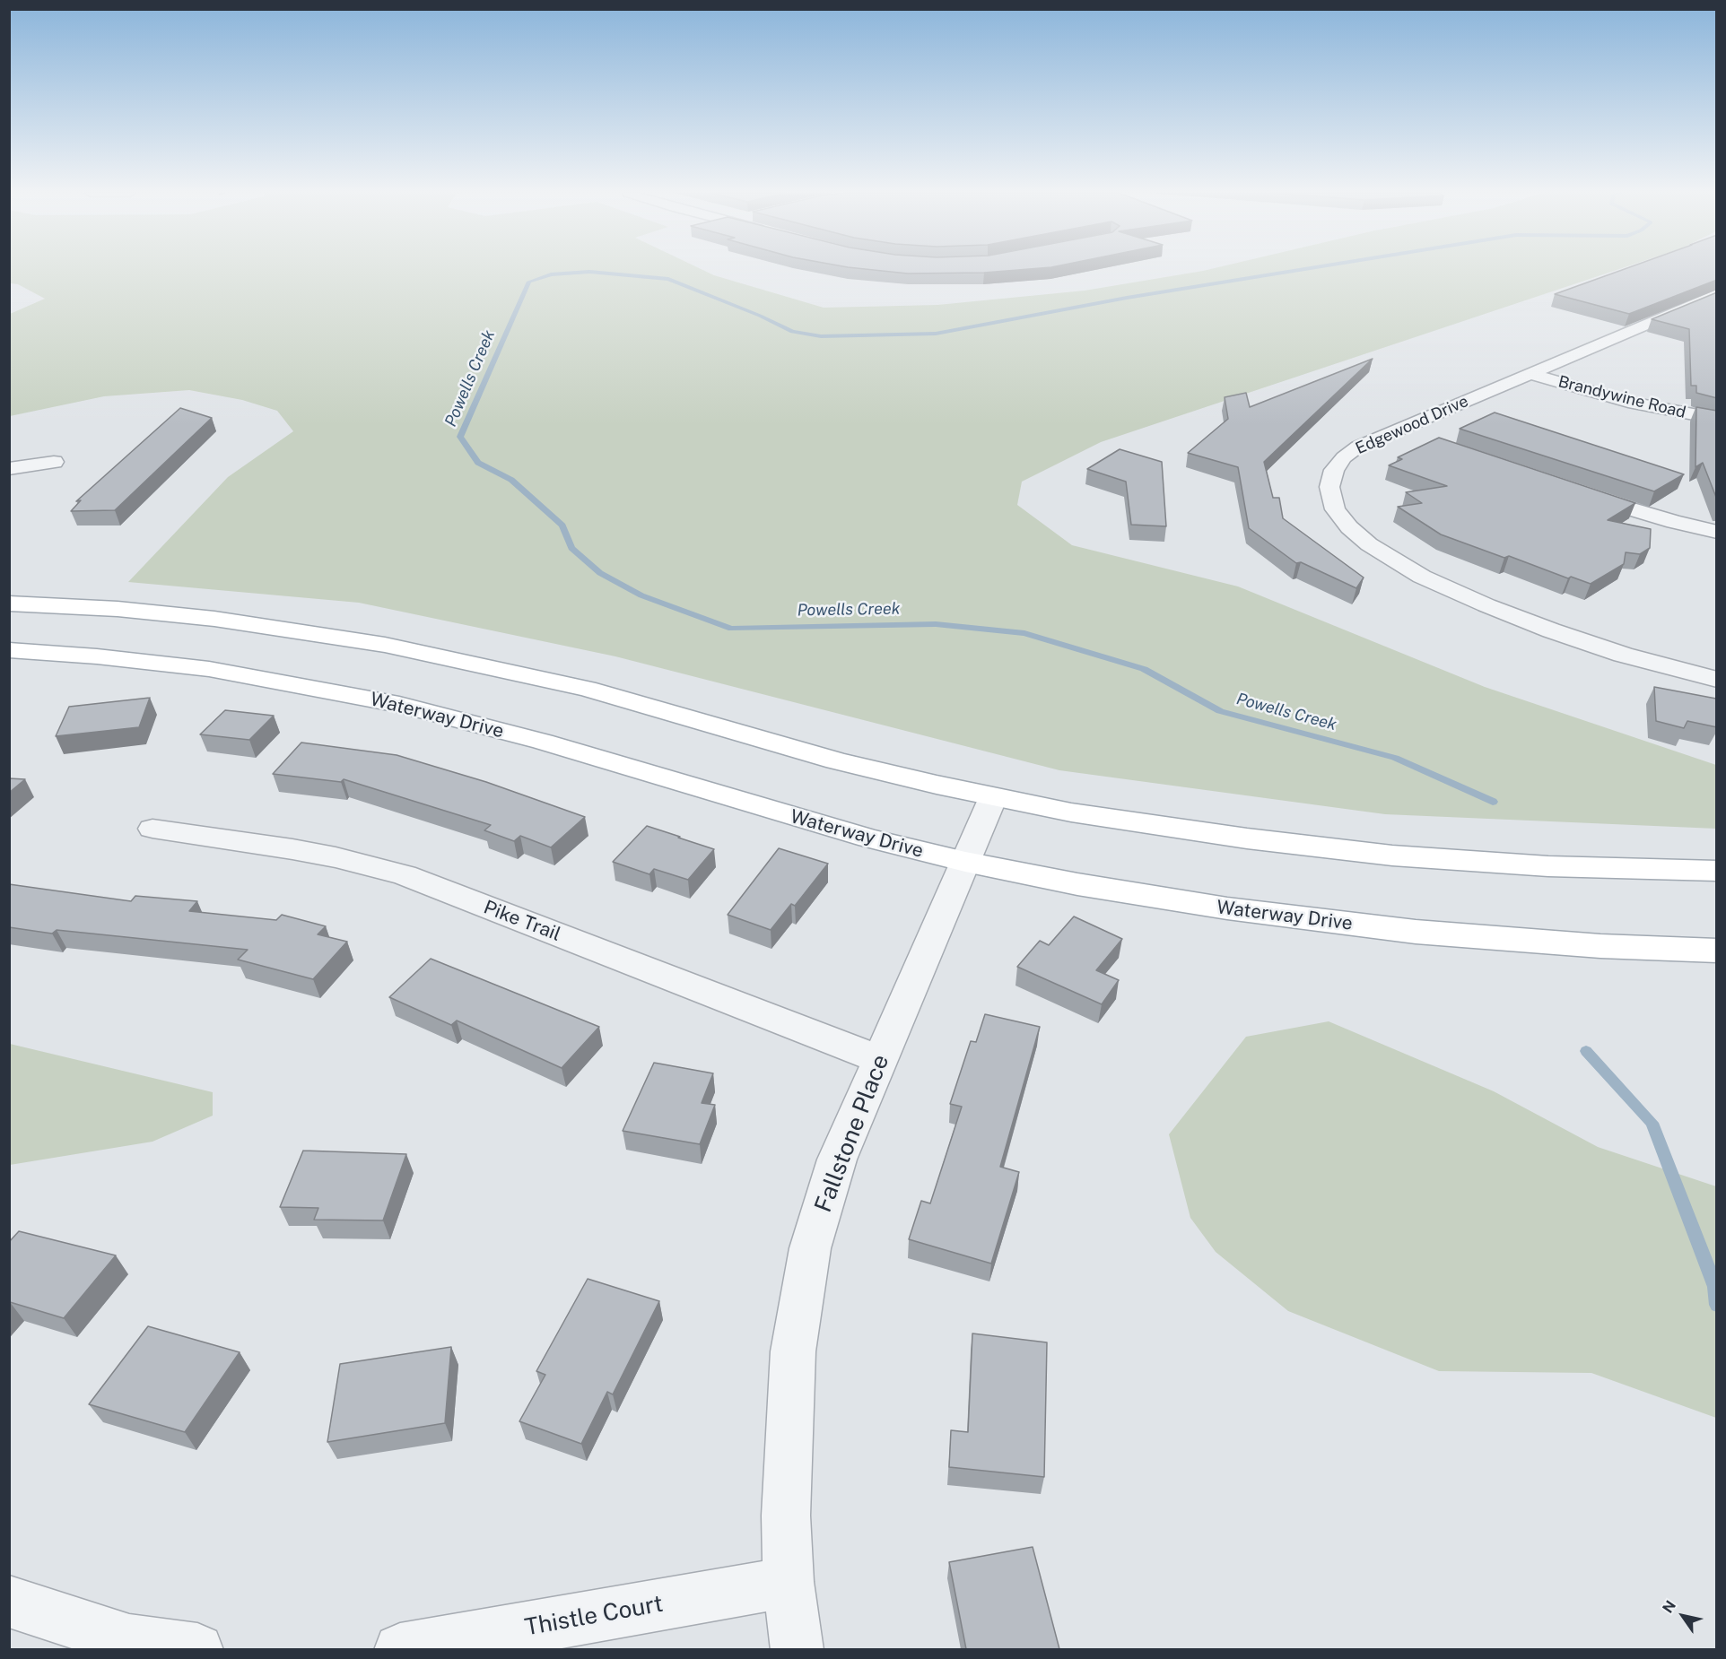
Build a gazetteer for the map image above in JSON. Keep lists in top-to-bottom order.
{
  "streets": {
    "main road": ["Waterway Drive"],
    "street": [
      "Brandywine Road",
      "Edgewood Drive",
      "Pike Trail",
      "Fallstone Place",
      "Thistle Court"
    ]
  },
  "crossings": [
    ["Brandywine Road", "Edgewood Drive"],
    ["Waterway Drive", "Fallstone Place"],
    ["Pike Trail", "Fallstone Place"],
    ["Fallstone Place", "Thistle Court"]
  ],
  "water": ["Powells Creek"],
  "north": "top left"
}
